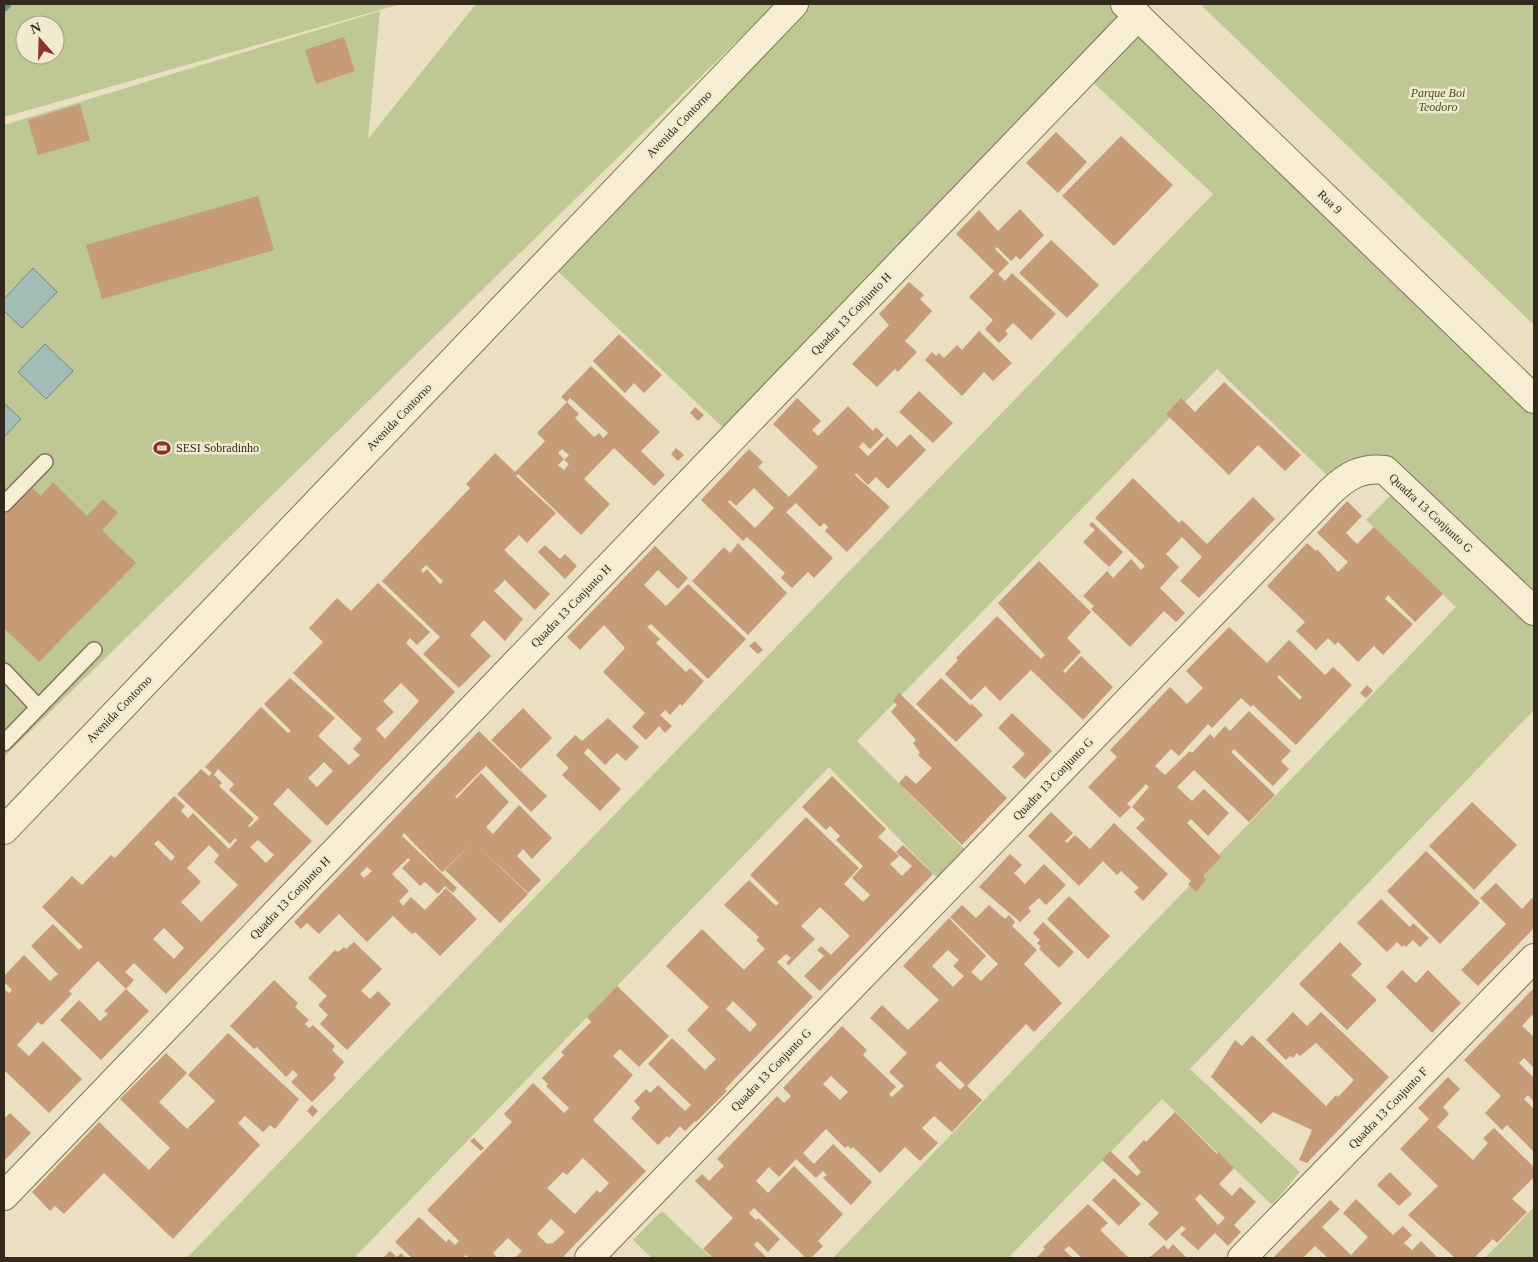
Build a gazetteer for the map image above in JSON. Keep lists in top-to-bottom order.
{
  "streets": {
    "street": [
      "Avenida Contorno",
      "Rua 9",
      "Quadra 13 Conjunto H",
      "Quadra 13 Conjunto G",
      "Quadra 13 Conjunto F"
    ]
  },
  "crossings": [
    ["Rua 9", "Quadra 13 Conjunto H"]
  ],
  "parks": ["Parque Boi Teodoro"],
  "places": {
    "sports": ["SESI Sobradinho"]
  },
  "north": "top"
}
